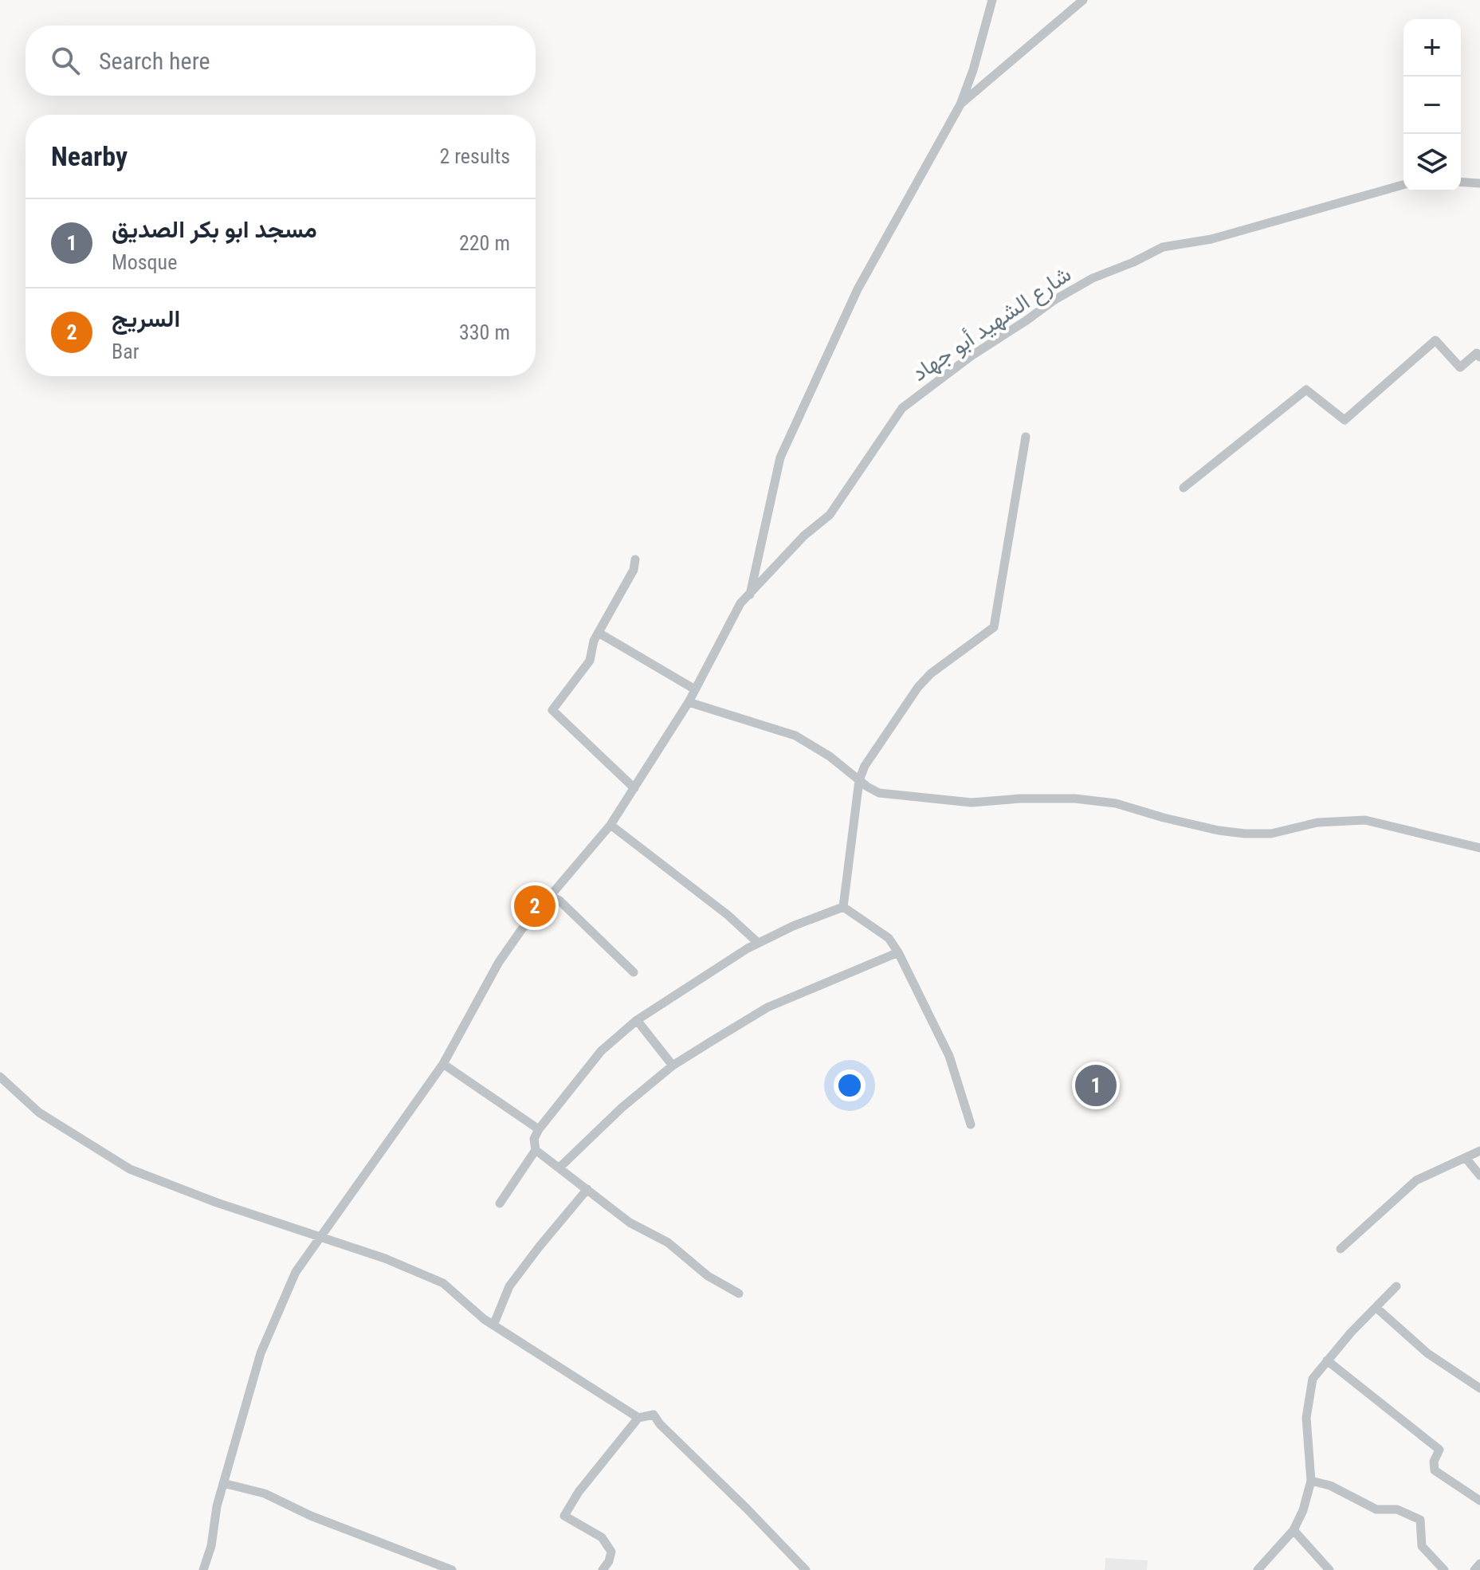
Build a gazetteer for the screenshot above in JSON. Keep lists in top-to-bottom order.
{
  "streets": {
    "street": ["شارع الشهيد أبو جهاد"]
  },
  "page": {
    "map_buttons": ["+", "−"],
    "search": "Search here",
    "heading": ["Nearby", "2 results"],
    "list": [
      {
        "mark": "1",
        "name": "مسجد ابو بكر الصديق",
        "note": "Mosque",
        "value": "220 m"
      },
      {
        "mark": "2",
        "name": "السريج",
        "note": "Bar",
        "value": "330 m"
      }
    ],
    "pins": ["2", "1"]
  }
}
